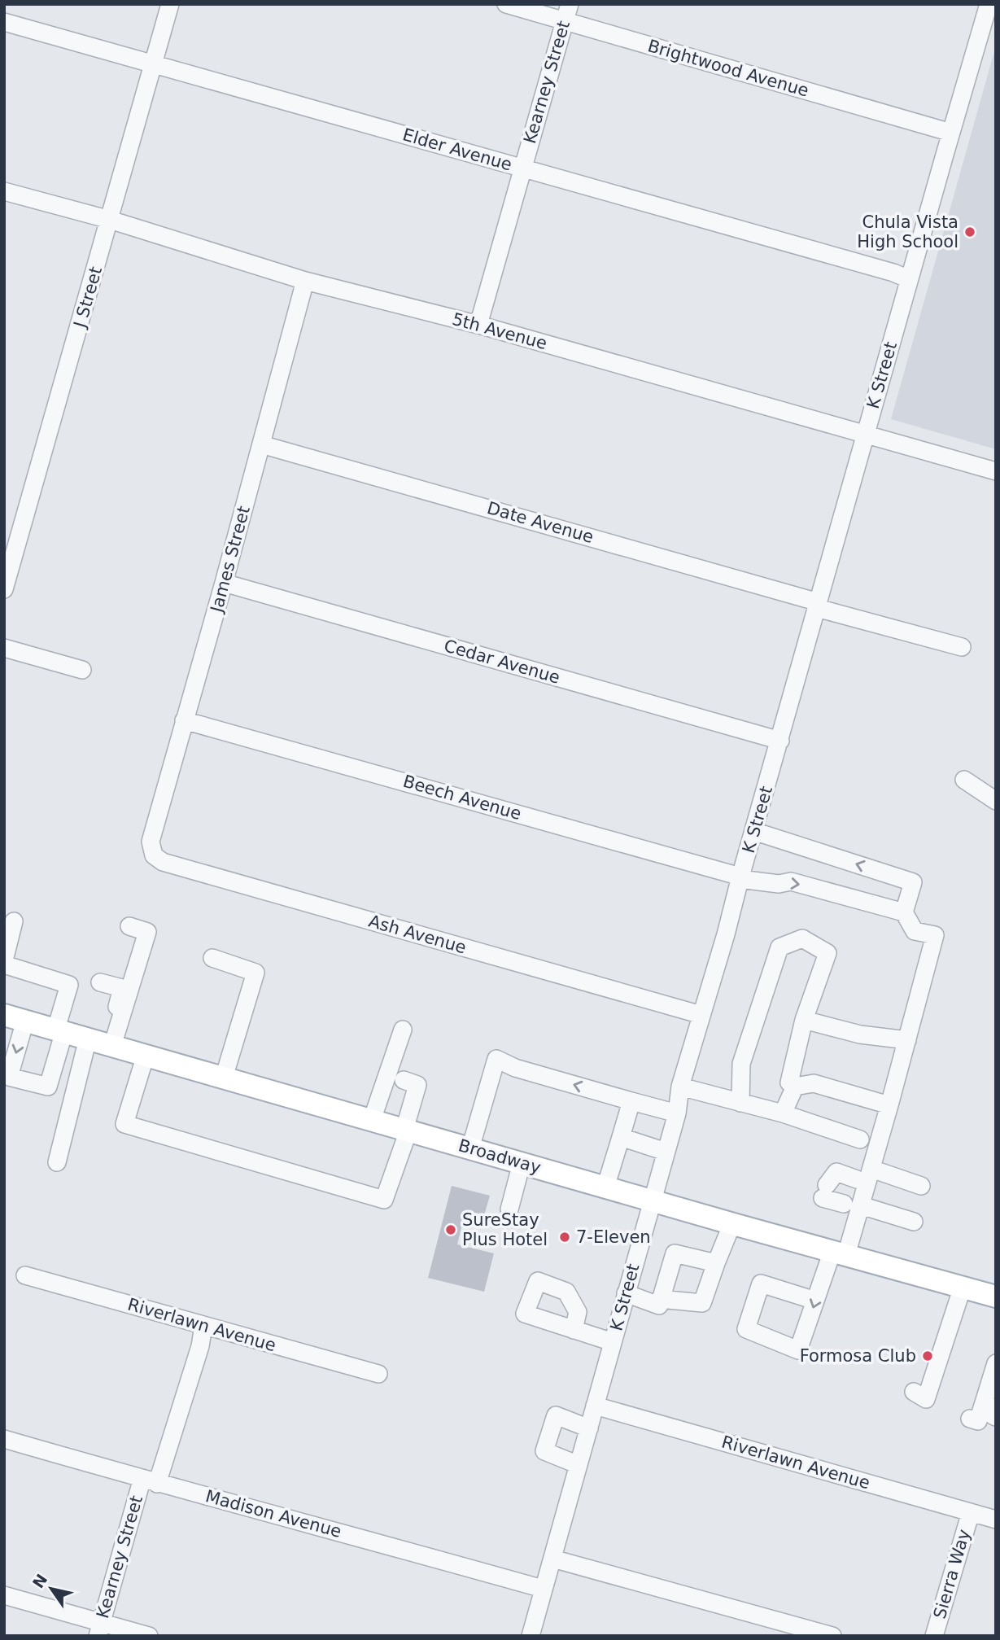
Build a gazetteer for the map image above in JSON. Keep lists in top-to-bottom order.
{
  "streets": {
    "main road": ["Broadway"],
    "street": [
      "Brightwood Avenue",
      "Kearney Street",
      "Elder Avenue",
      "J Street",
      "5th Avenue",
      "K Street",
      "Date Avenue",
      "James Street",
      "Cedar Avenue",
      "Beech Avenue",
      "Ash Avenue",
      "Riverlawn Avenue",
      "Madison Avenue",
      "Sierra Way"
    ]
  },
  "crossings": [
    ["Brightwood Avenue", "Kearney Street"],
    ["Brightwood Avenue", "K Street"],
    ["Kearney Street", "Elder Avenue"],
    ["Kearney Street", "5th Avenue"],
    ["Kearney Street", "Riverlawn Avenue"],
    ["Kearney Street", "Madison Avenue"],
    ["Elder Avenue", "J Street"],
    ["Elder Avenue", "K Street"],
    ["J Street", "5th Avenue"],
    ["5th Avenue", "K Street"],
    ["5th Avenue", "James Street"],
    ["K Street", "Date Avenue"],
    ["K Street", "Cedar Avenue"],
    ["K Street", "Beech Avenue"],
    ["K Street", "Ash Avenue"],
    ["K Street", "Broadway"],
    ["K Street", "Riverlawn Avenue"],
    ["K Street", "Madison Avenue"],
    ["Date Avenue", "James Street"],
    ["James Street", "Cedar Avenue"],
    ["James Street", "Beech Avenue"],
    ["James Street", "Ash Avenue"],
    ["Riverlawn Avenue", "Sierra Way"]
  ],
  "places": [
    "Chula Vista High School",
    "SureStay Plus Hotel",
    "7-Eleven",
    "Formosa Club"
  ],
  "north": "top left"
}
